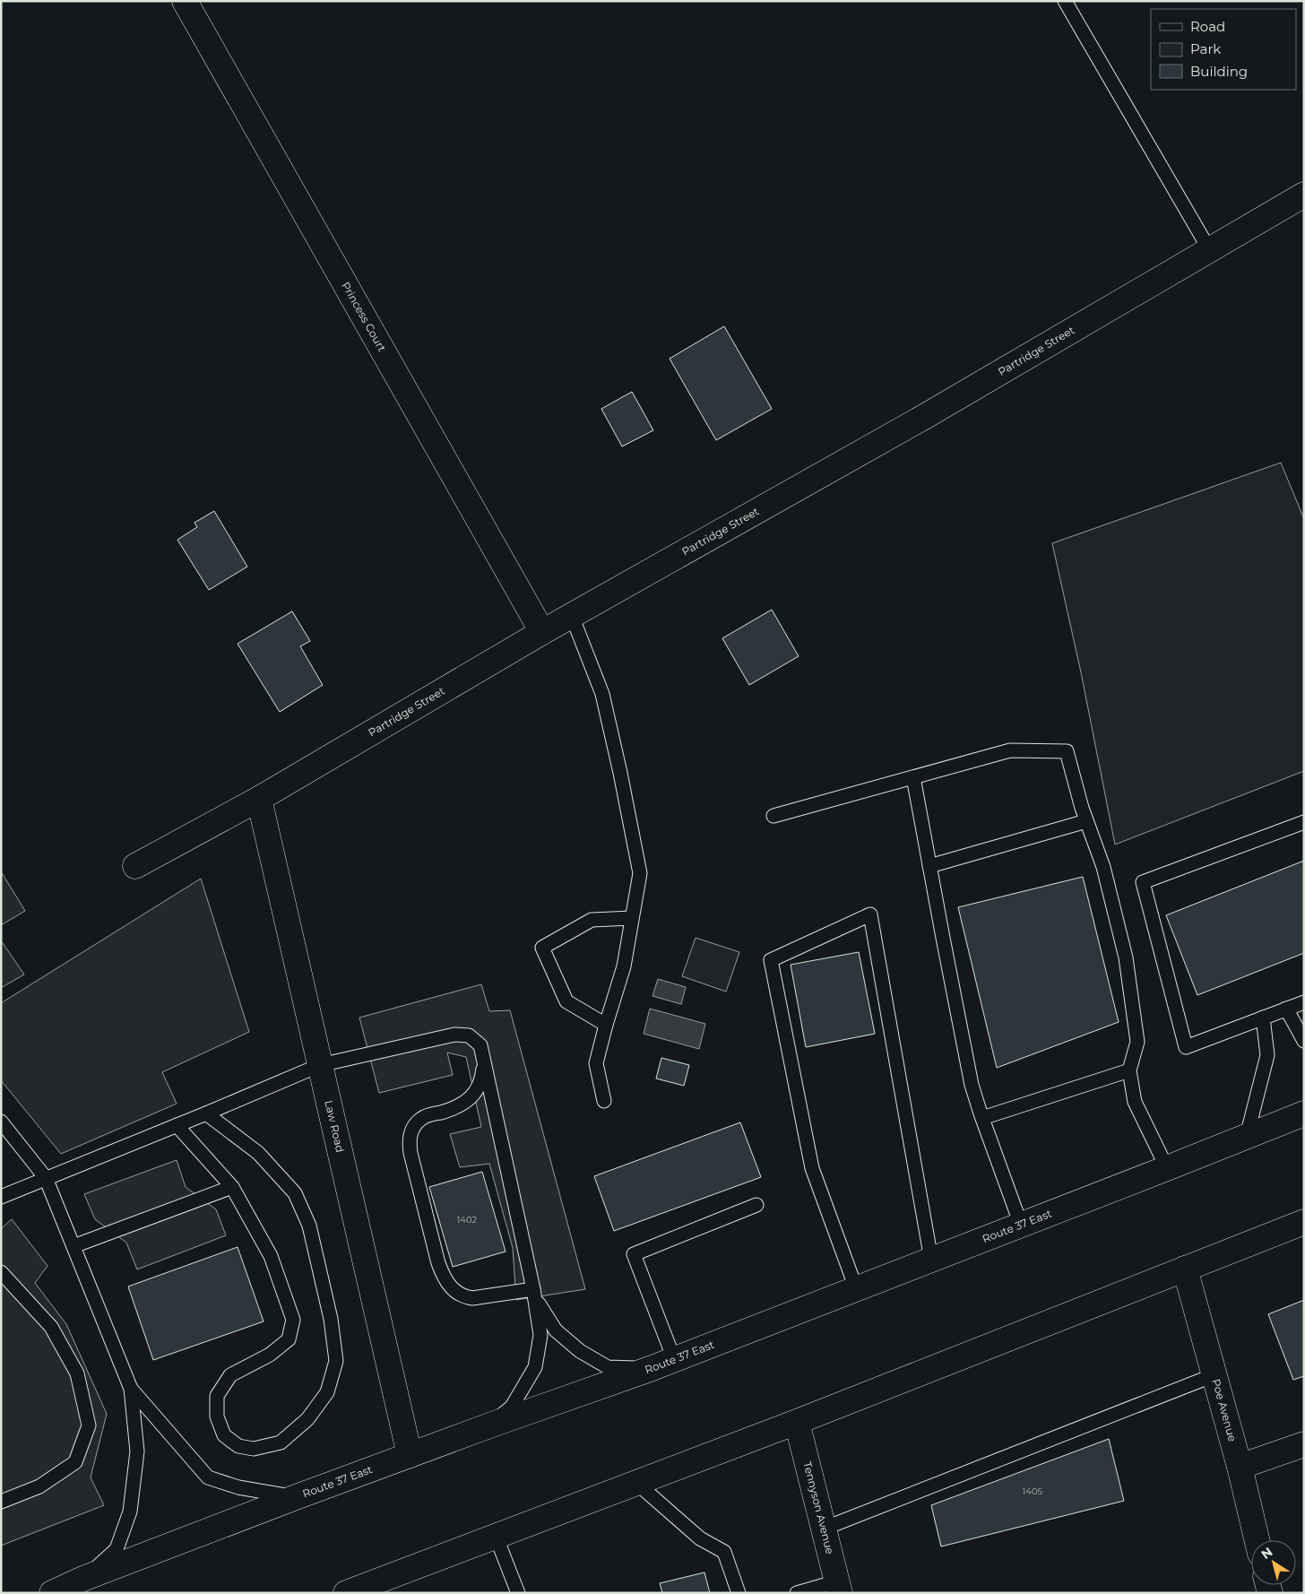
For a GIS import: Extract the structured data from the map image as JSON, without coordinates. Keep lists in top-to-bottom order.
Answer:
{
  "streets": {
    "main road": [
      "Princess Court",
      "Partridge Street",
      "Law Road",
      "Route 37 East",
      "Poe Avenue",
      "Tennyson Avenue"
    ]
  },
  "crossings": [
    ["Princess Court", "Partridge Street"],
    ["Partridge Street", "Law Road"],
    ["Law Road", "Route 37 East"]
  ],
  "house_numbers": ["1402", "1405"],
  "legend": ["Road", "Park", "Building"],
  "north": "top left"
}
